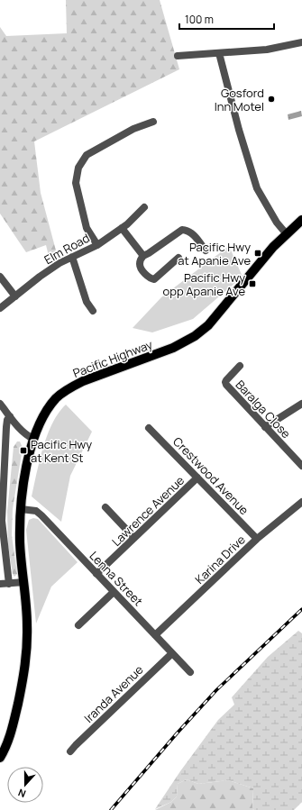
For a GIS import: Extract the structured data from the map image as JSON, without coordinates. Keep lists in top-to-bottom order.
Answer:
{
  "streets": {
    "main road": ["Pacific Highway"],
    "street": [
      "Elm Road",
      "Baralga Close",
      "Crestwood Avenue",
      "Lawrence Avenue",
      "Karina Drive",
      "Lenna Street",
      "Iranda Avenue"
    ]
  },
  "crossings": [
    ["Pacific Highway", "Lenna Street"],
    ["Crestwood Avenue", "Lawrence Avenue"],
    ["Crestwood Avenue", "Karina Drive"],
    ["Lawrence Avenue", "Lenna Street"],
    ["Karina Drive", "Lenna Street"],
    ["Lenna Street", "Iranda Avenue"]
  ],
  "places": {
    "other": ["Gosford Inn Motel"],
    "transit": ["Pacific Hwy at Apanie Ave", "Pacific Hwy opp Apanie Ave", "Pacific Hwy at Kent St"]
  },
  "scale_bar": "100 m",
  "north": "bottom"
}
